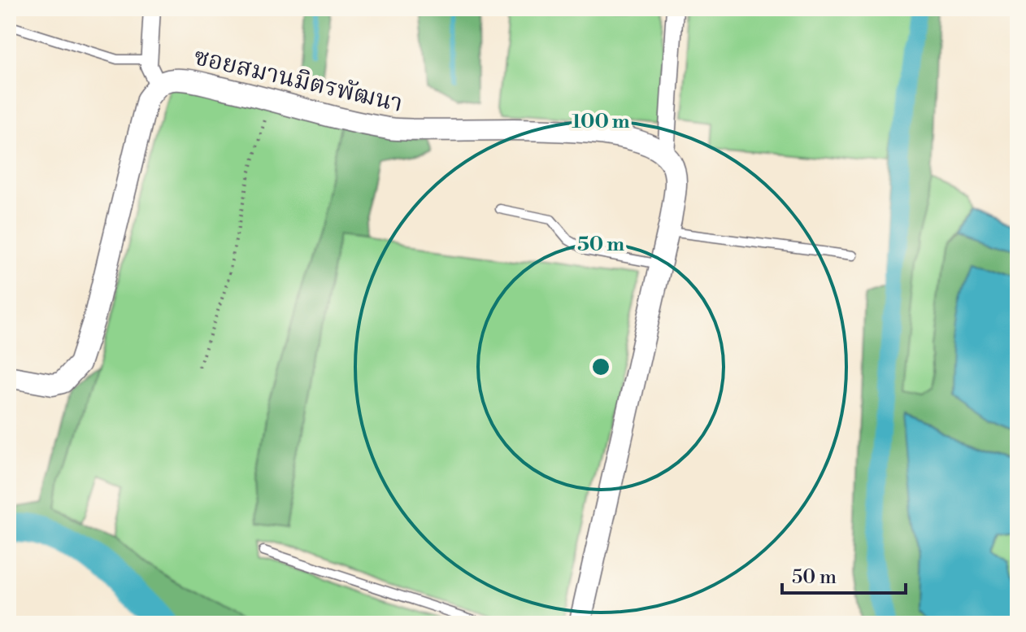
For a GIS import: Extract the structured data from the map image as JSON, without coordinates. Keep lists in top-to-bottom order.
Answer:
{
  "streets": {
    "street": ["ซอยสมานมิตรพัฒนา"]
  },
  "scale_bar": "50 m",
  "rings": ["100 m", "50 m"]
}
